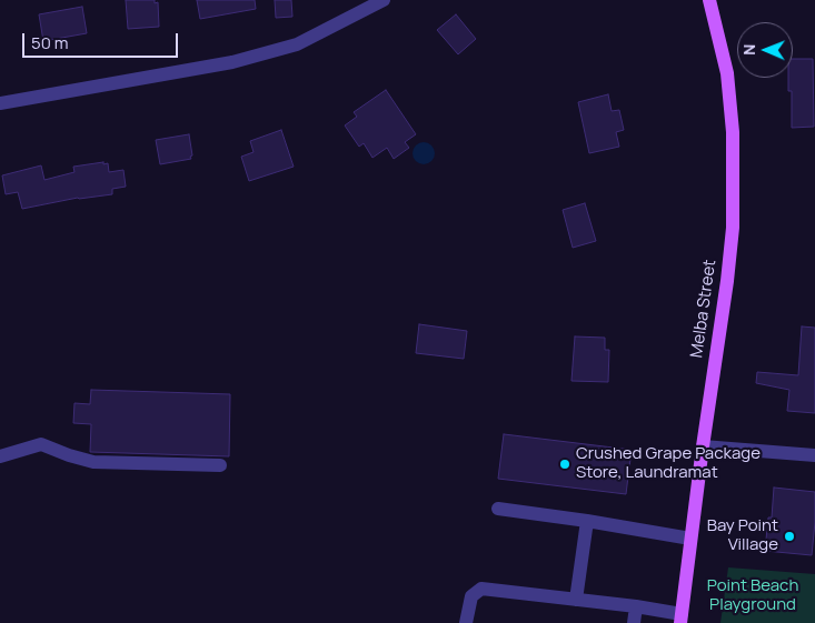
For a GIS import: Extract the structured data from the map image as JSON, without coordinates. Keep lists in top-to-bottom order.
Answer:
{
  "streets": {
    "main road": ["Melba Street"]
  },
  "parks": ["Point Beach Playground"],
  "places": ["Crushed Grape Package Store, Laundramat", "Bay Point Village"],
  "scale_bar": "50 m",
  "north": "left"
}
